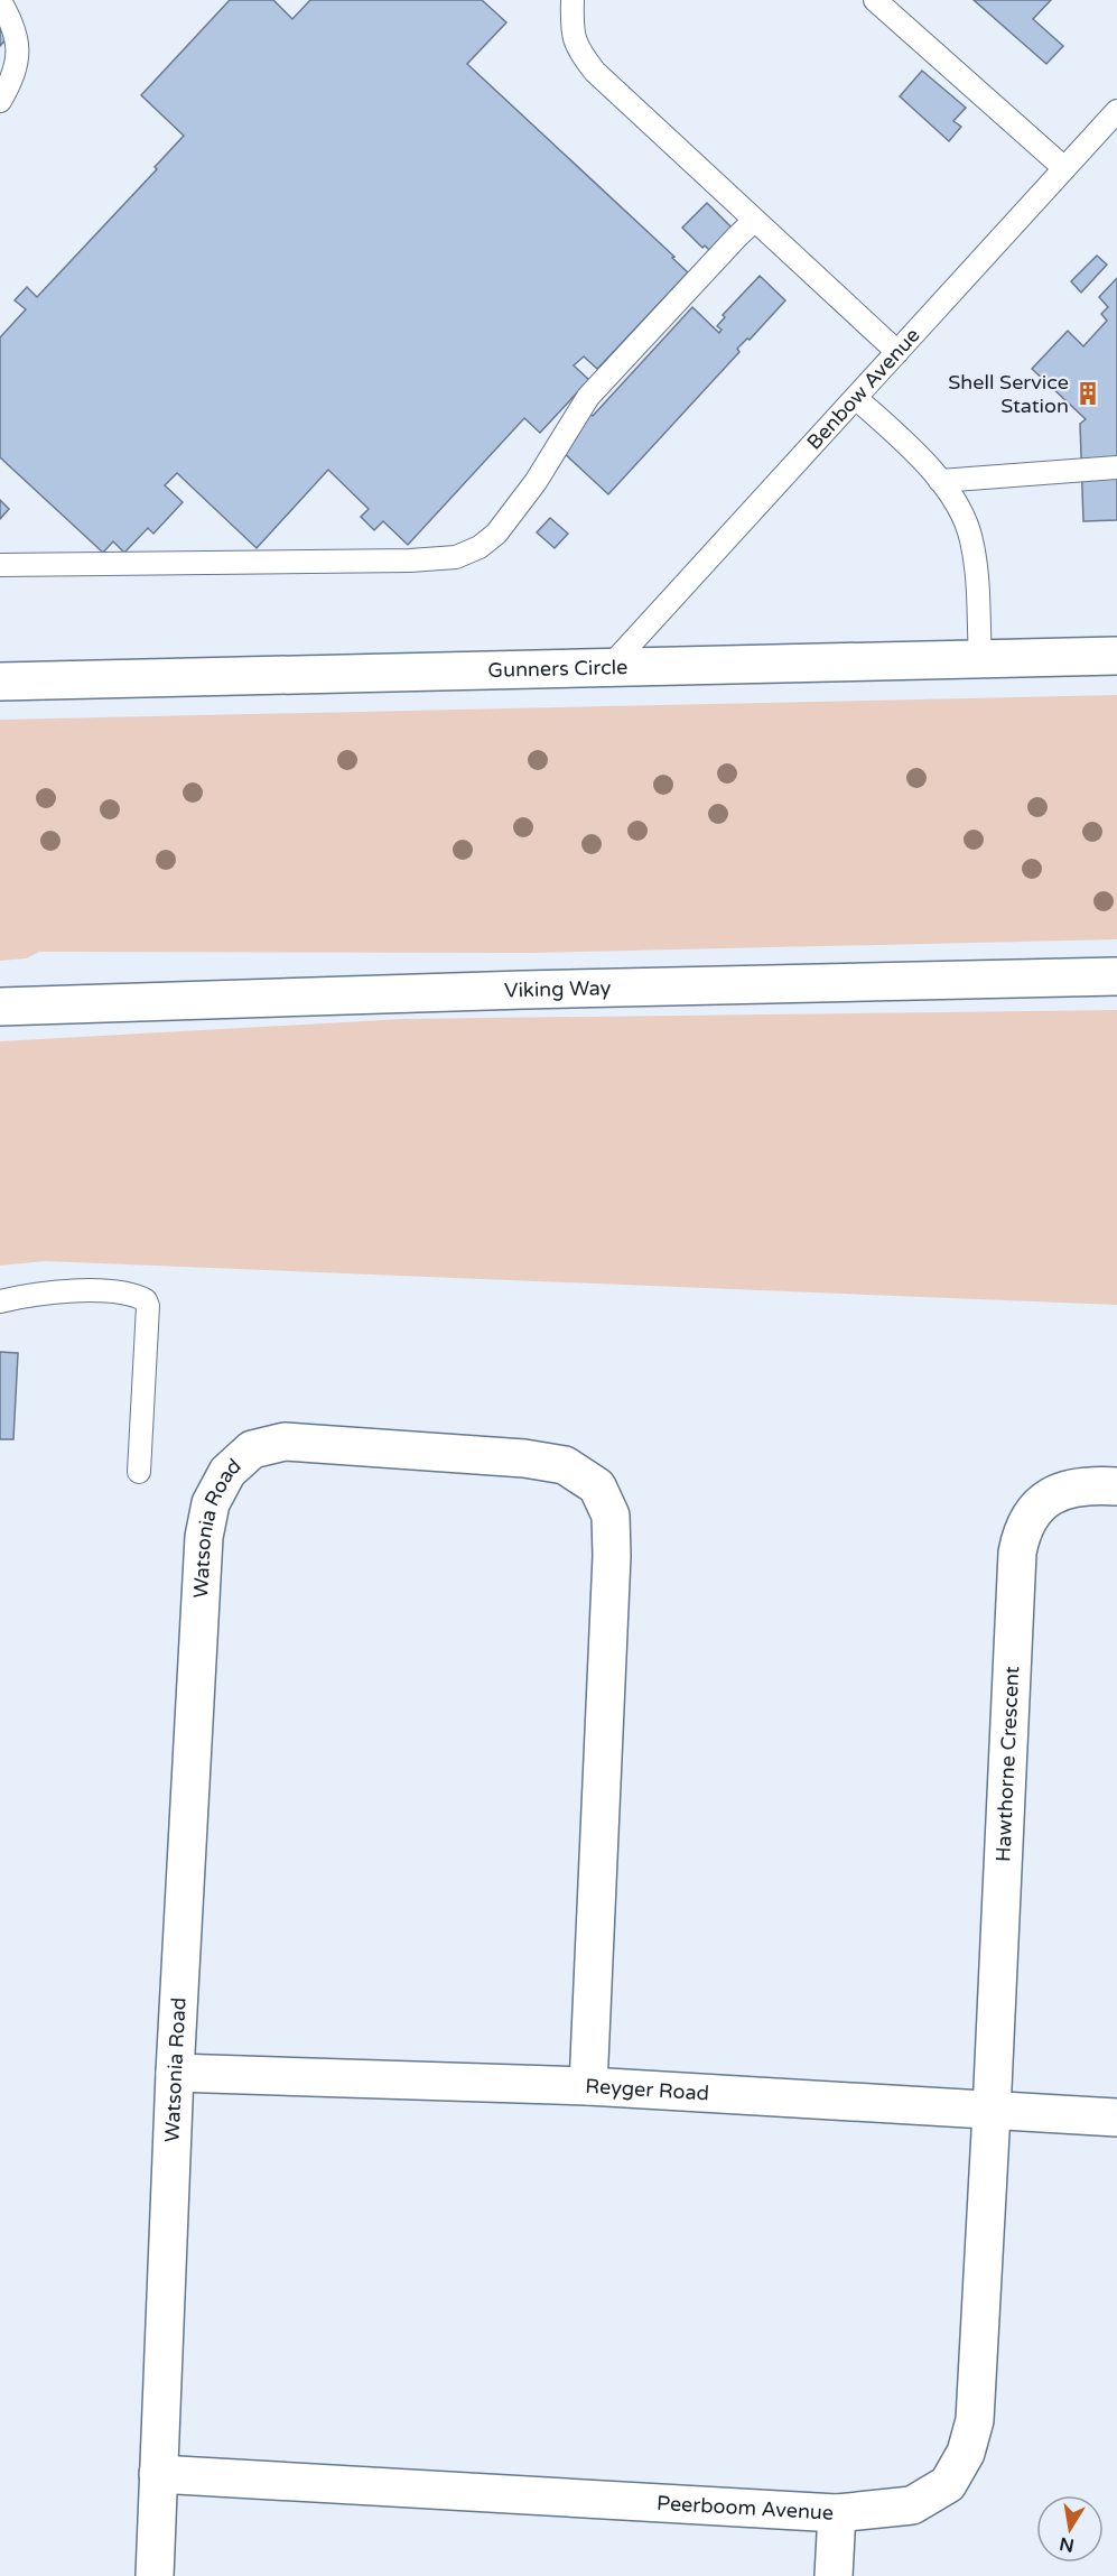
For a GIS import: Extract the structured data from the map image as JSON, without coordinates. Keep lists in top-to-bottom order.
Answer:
{
  "streets": {
    "street": [
      "Gunners Circle",
      "Viking Way",
      "Watsonia Road",
      "Hawthorne Crescent",
      "Reyger Road",
      "Peerboom Avenue"
    ],
    "lane": ["Benbow Avenue"]
  },
  "crossings": [
    ["Benbow Avenue", "Gunners Circle"],
    ["Watsonia Road", "Reyger Road"],
    ["Watsonia Road", "Peerboom Avenue"],
    ["Hawthorne Crescent", "Reyger Road"],
    ["Hawthorne Crescent", "Peerboom Avenue"],
    ["Reyger Road", "Peerboom Avenue"]
  ],
  "places": {
    "building": ["Shell Service Station"]
  },
  "north": "bottom"
}
